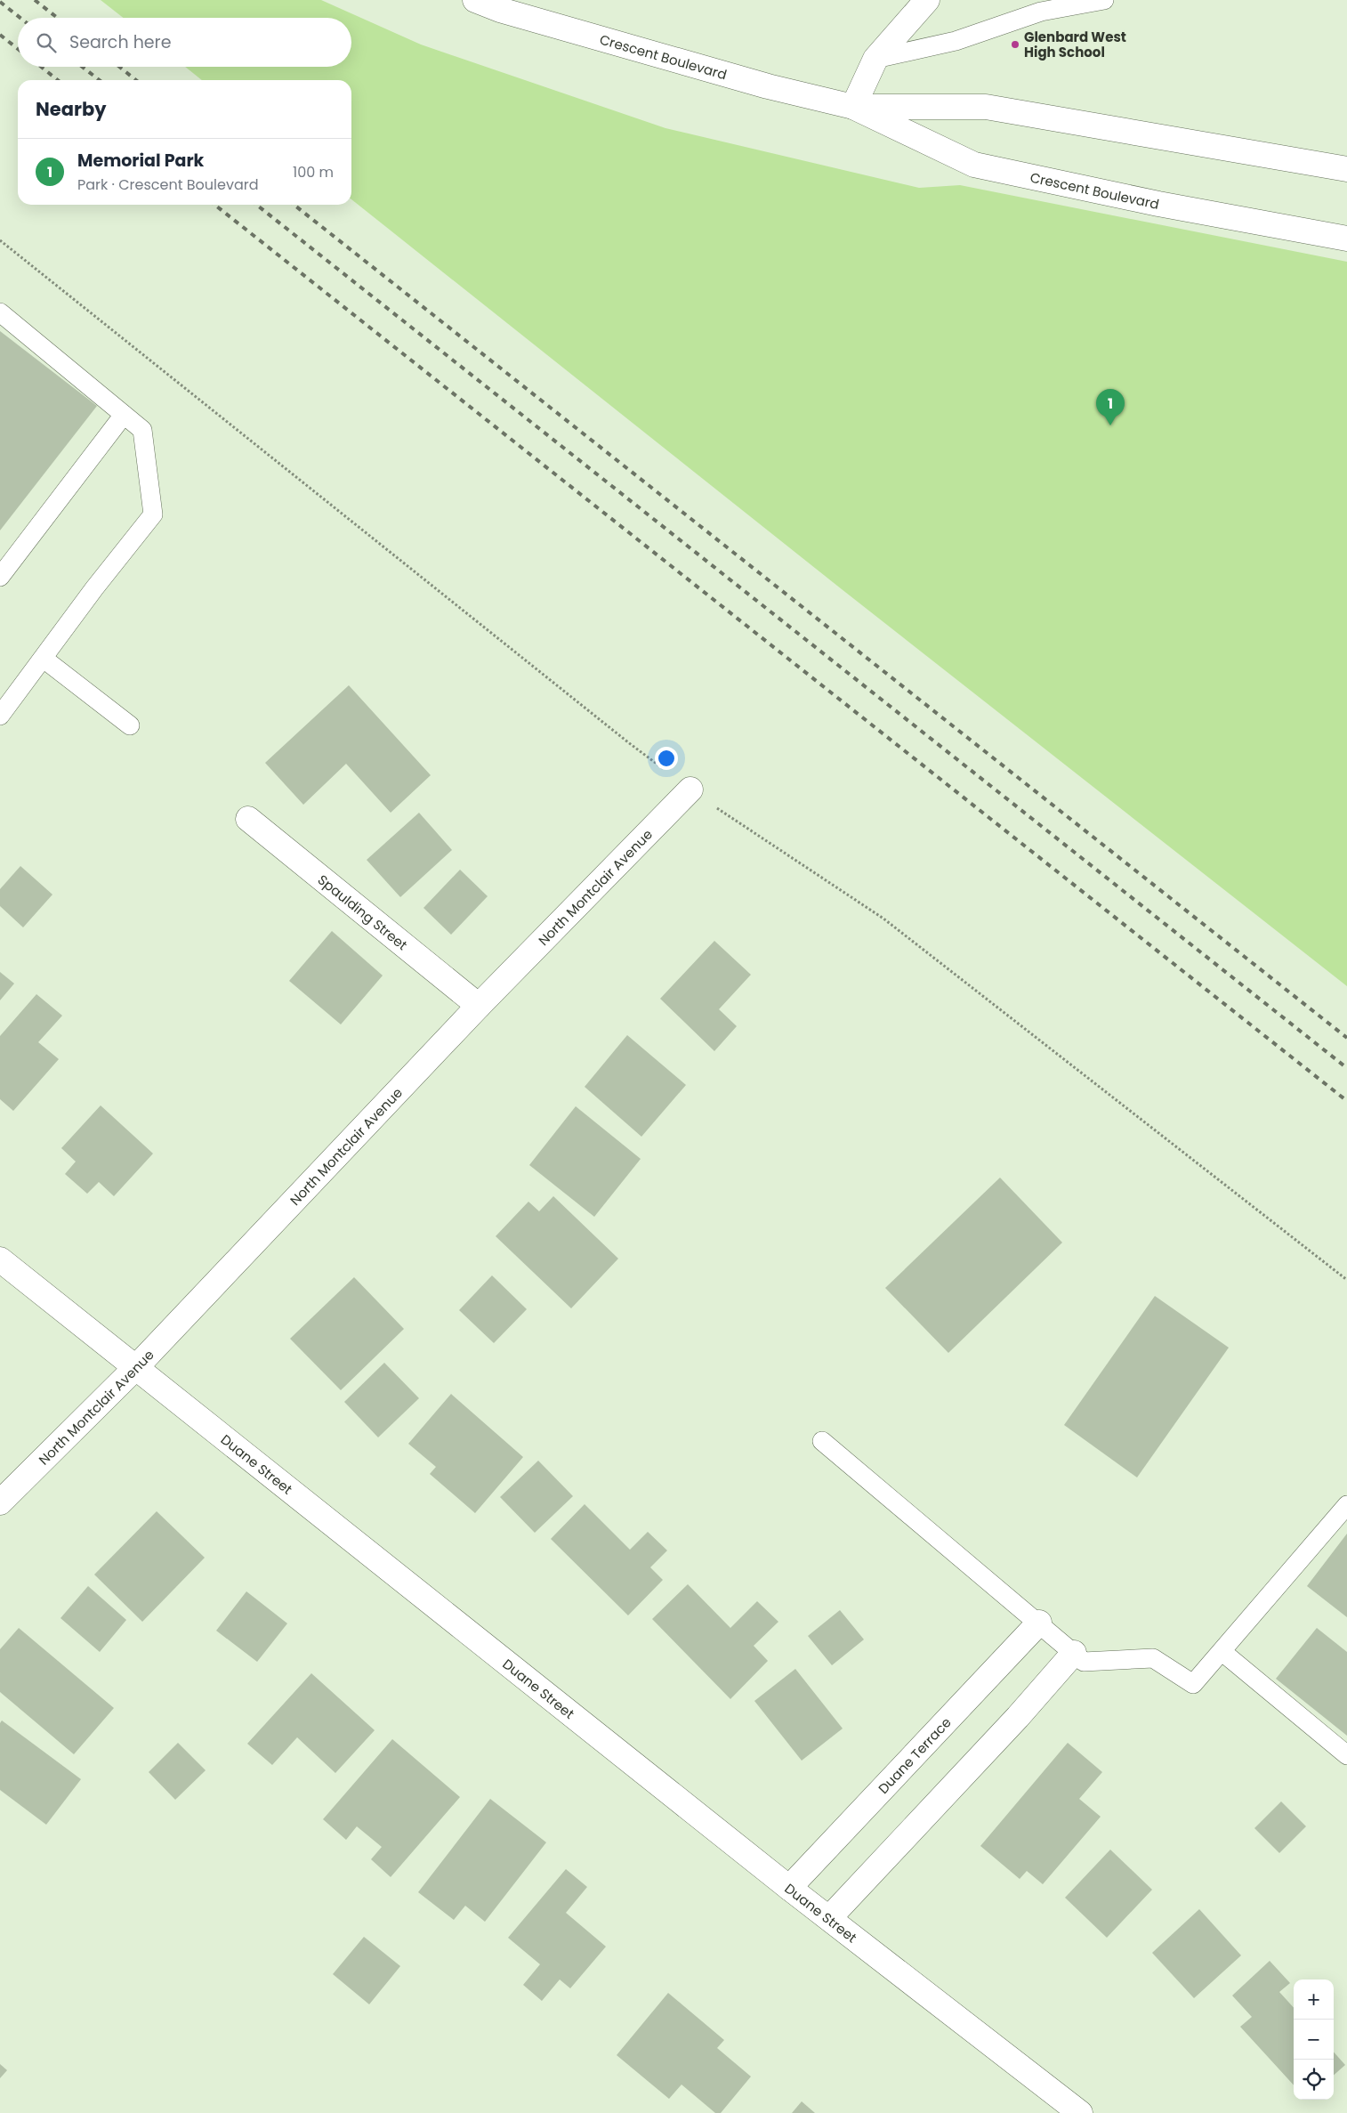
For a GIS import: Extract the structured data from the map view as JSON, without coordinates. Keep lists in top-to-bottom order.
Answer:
{
  "streets": {
    "street": [
      "Crescent Boulevard",
      "North Montclair Avenue",
      "Spaulding Street",
      "Duane Street",
      "Duane Terrace"
    ]
  },
  "crossings": [
    ["North Montclair Avenue", "Spaulding Street"],
    ["North Montclair Avenue", "Duane Street"],
    ["Duane Street", "Duane Terrace"]
  ],
  "places": ["Glenbard West High School"],
  "page": {
    "search": "Search here",
    "heading": "Nearby",
    "list": [
      {
        "mark": "1",
        "name": "Memorial Park",
        "note": "Park · Crescent Boulevard",
        "value": "100 m"
      }
    ],
    "pins": "1",
    "map_buttons": ["+", "−"]
  }
}
